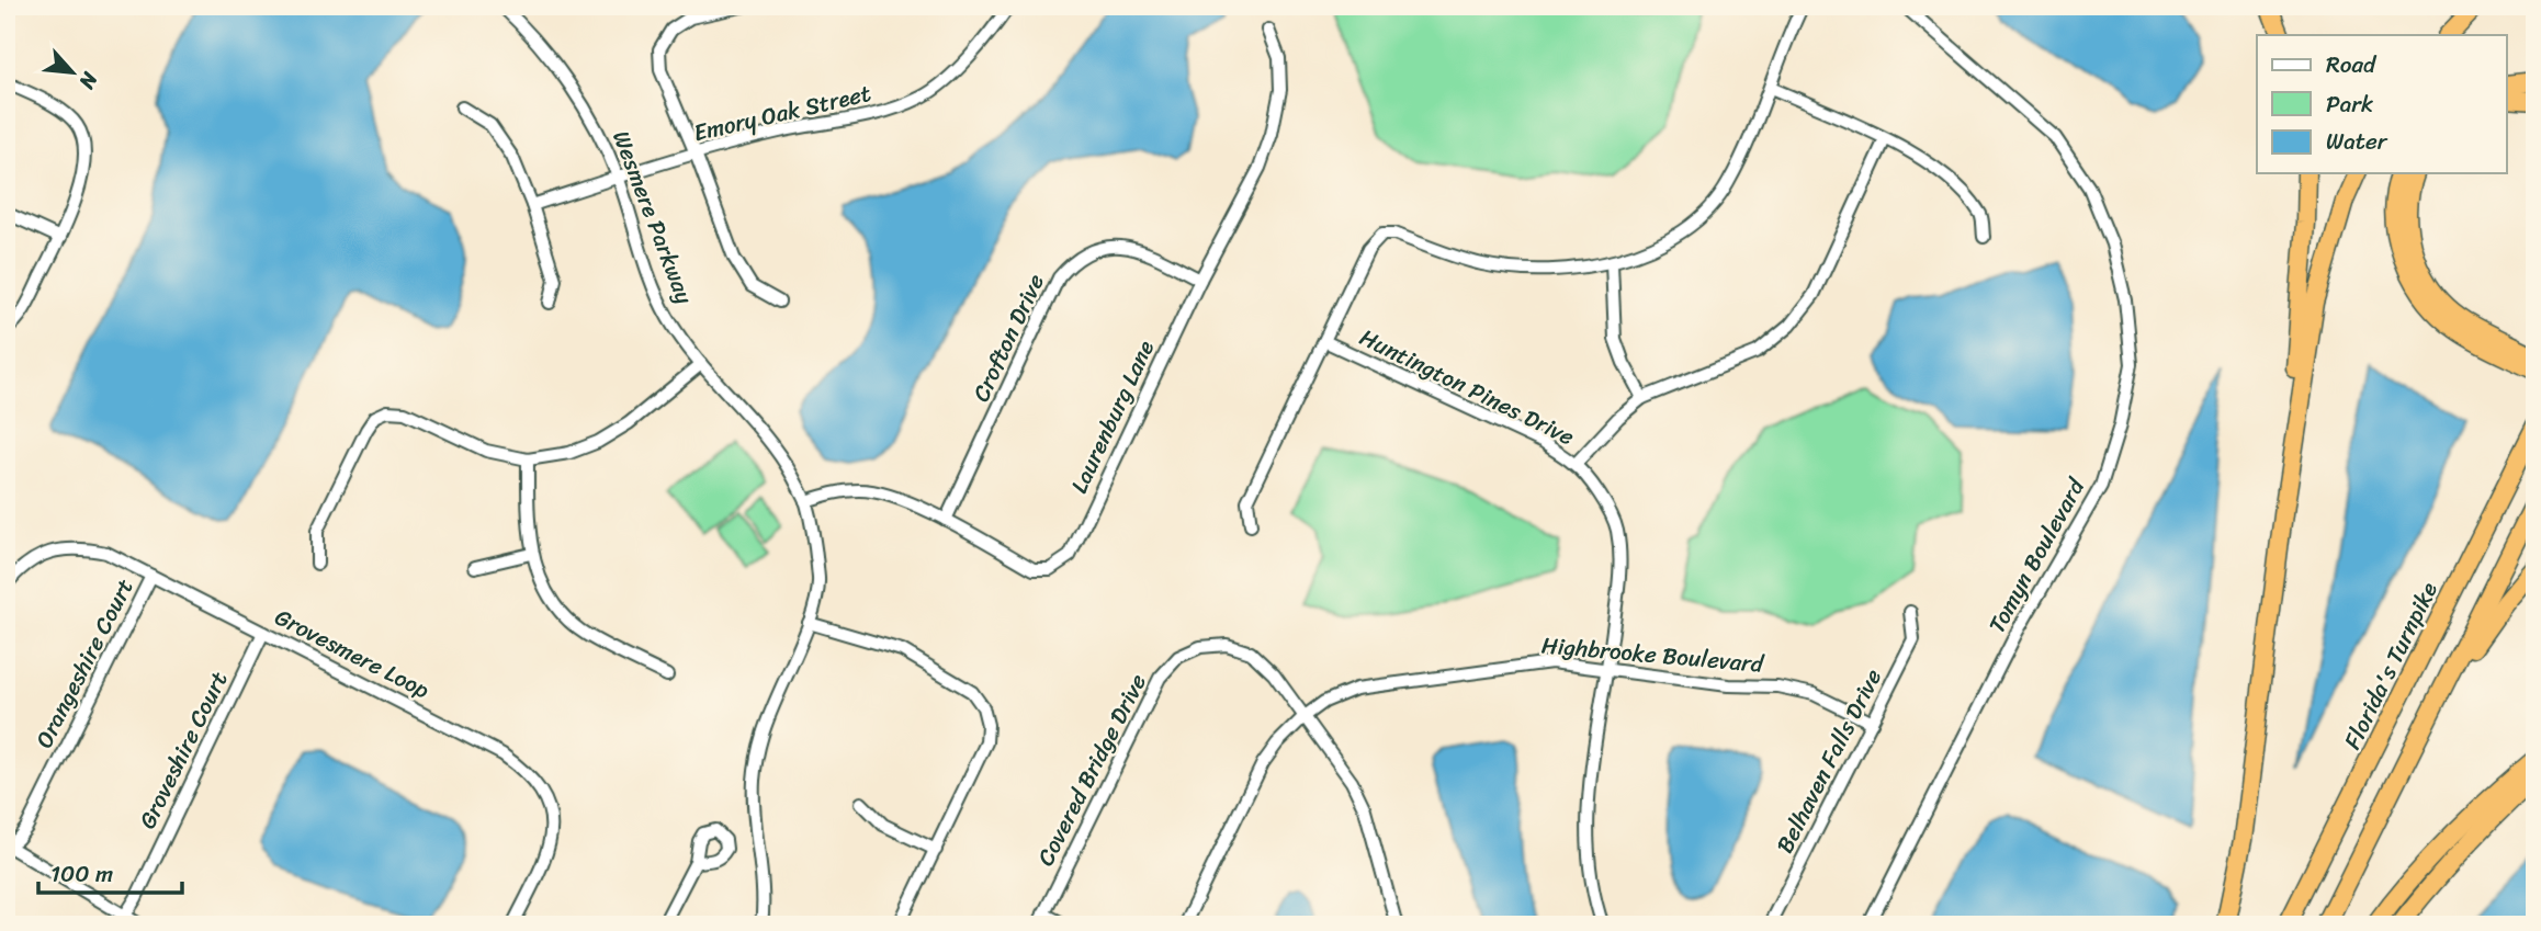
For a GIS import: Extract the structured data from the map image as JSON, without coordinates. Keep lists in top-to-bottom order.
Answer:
{
  "streets": {
    "highway": ["Florida's Turnpike"],
    "street": [
      "Emory Oak Street",
      "Wesmere Parkway",
      "Crofton Drive",
      "Huntington Pines Drive",
      "Laurenburg Lane",
      "Tomyn Boulevard",
      "Grovesmere Loop",
      "Highbrooke Boulevard",
      "Orangeshire Court",
      "Groveshire Court",
      "Belhaven Falls Drive",
      "Covered Bridge Drive"
    ]
  },
  "crossings": [
    ["Emory Oak Street", "Wesmere Parkway"],
    ["Wesmere Parkway", "Laurenburg Lane"],
    ["Crofton Drive", "Laurenburg Lane"],
    ["Huntington Pines Drive", "Highbrooke Boulevard"],
    ["Grovesmere Loop", "Orangeshire Court"],
    ["Grovesmere Loop", "Groveshire Court"],
    ["Highbrooke Boulevard", "Belhaven Falls Drive"],
    ["Highbrooke Boulevard", "Covered Bridge Drive"]
  ],
  "legend": ["Road", "Park", "Water"],
  "scale_bar": "100 m",
  "north": "bottom right"
}
